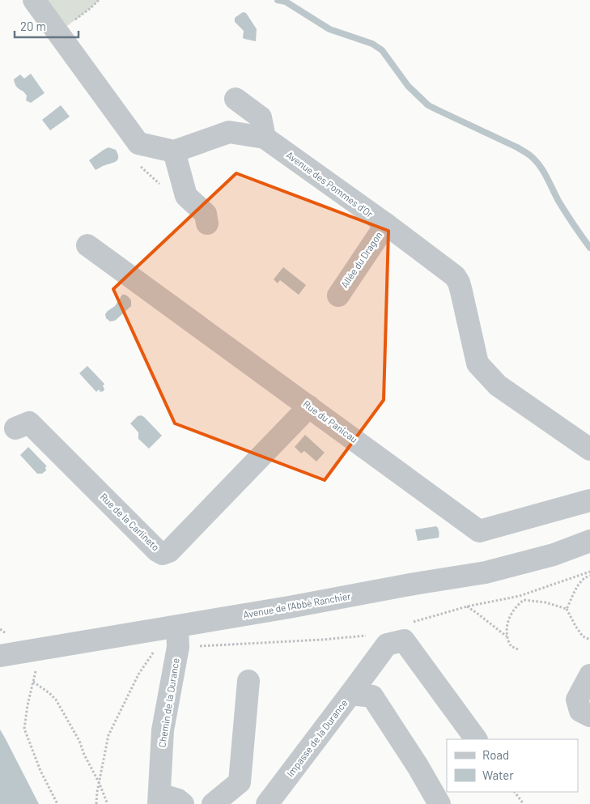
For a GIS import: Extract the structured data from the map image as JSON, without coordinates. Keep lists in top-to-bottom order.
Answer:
{
  "streets": {
    "street": [
      "Avenue des Pommes d'Or",
      "Allée du Dragon",
      "Rue du Panicau",
      "Rue de la Carlineto",
      "Avenue de l'Abbé Ranchier",
      "Chemin de la Durance",
      "Impasse de la Durance"
    ]
  },
  "crossings": [
    ["Avenue des Pommes d'Or", "Allée du Dragon"],
    ["Rue du Panicau", "Rue de la Carlineto"],
    ["Avenue de l'Abbé Ranchier", "Chemin de la Durance"]
  ],
  "legend": ["Road", "Water"],
  "scale_bar": "20 m"
}
